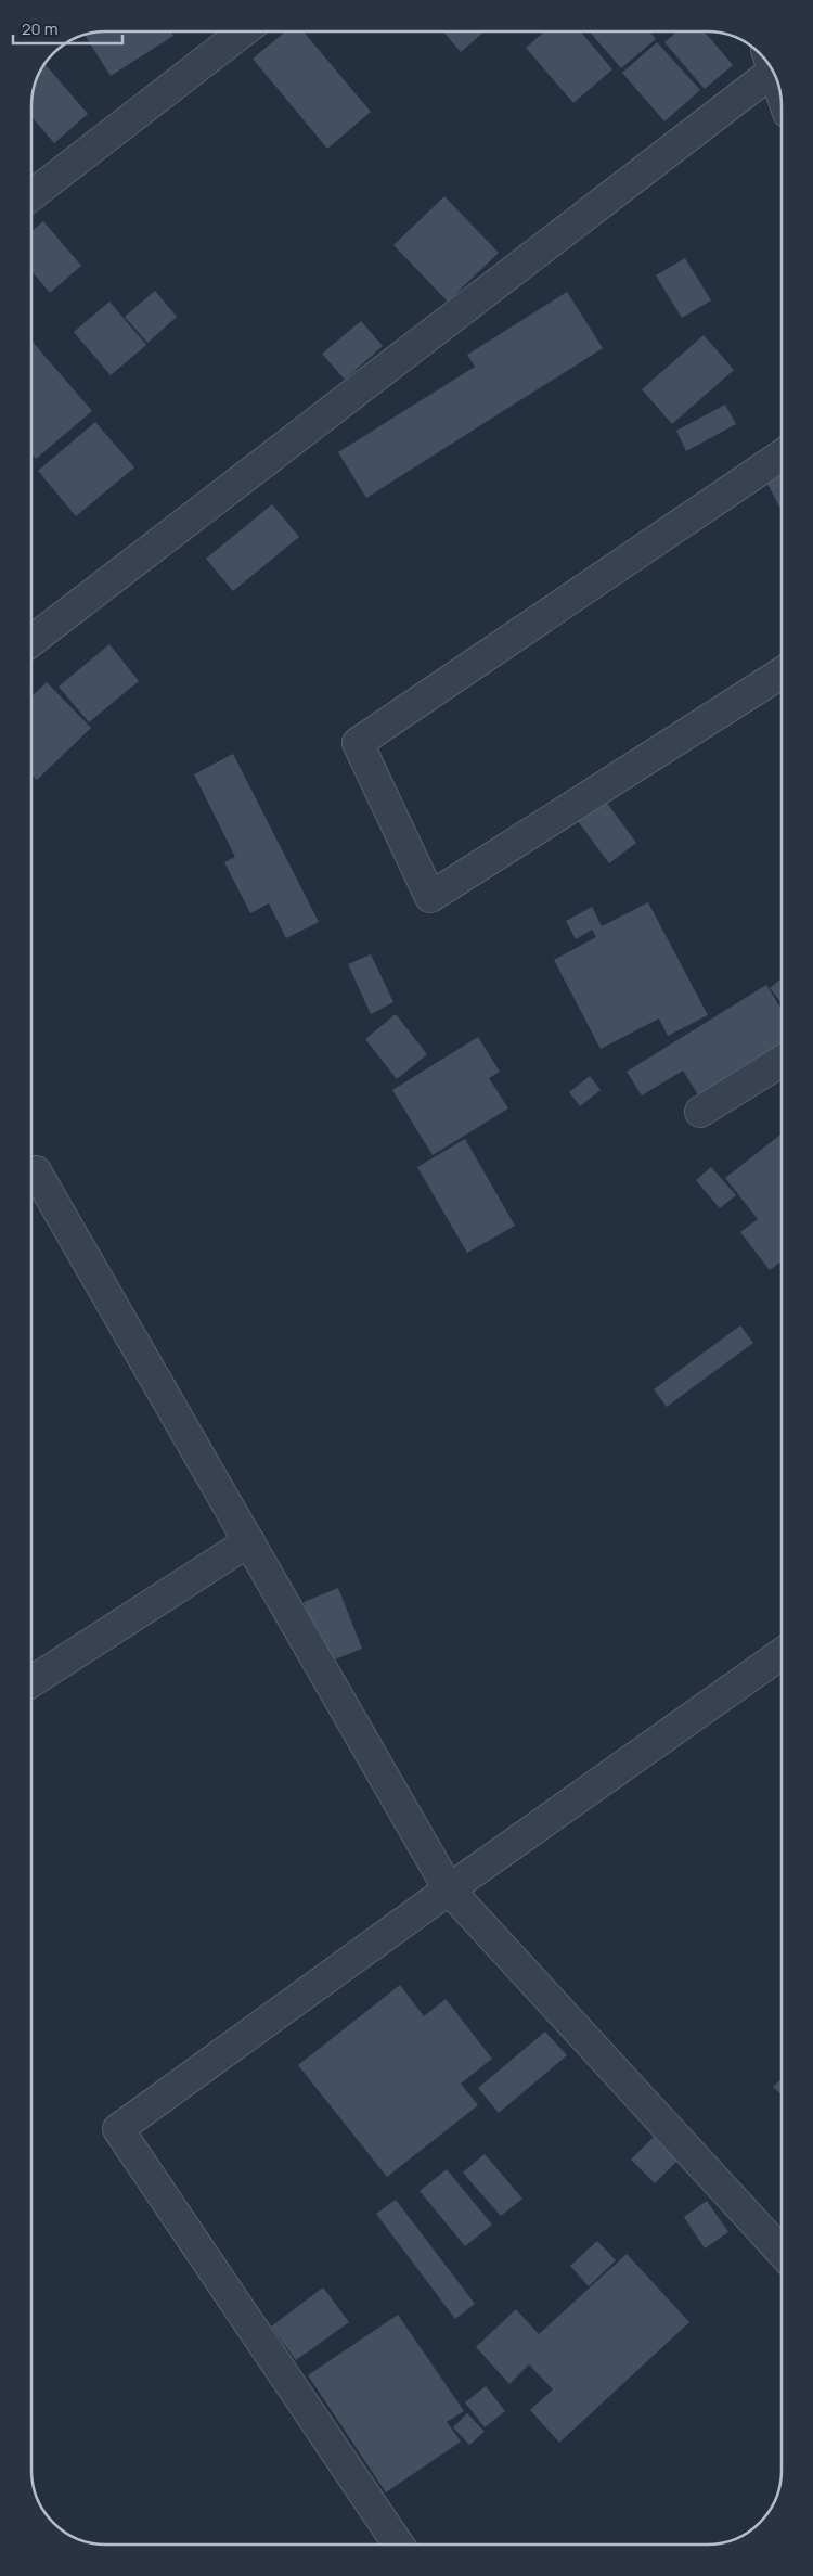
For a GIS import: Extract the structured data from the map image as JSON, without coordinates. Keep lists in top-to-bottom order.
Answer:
{
  "scale_bar": "20 m"
}
